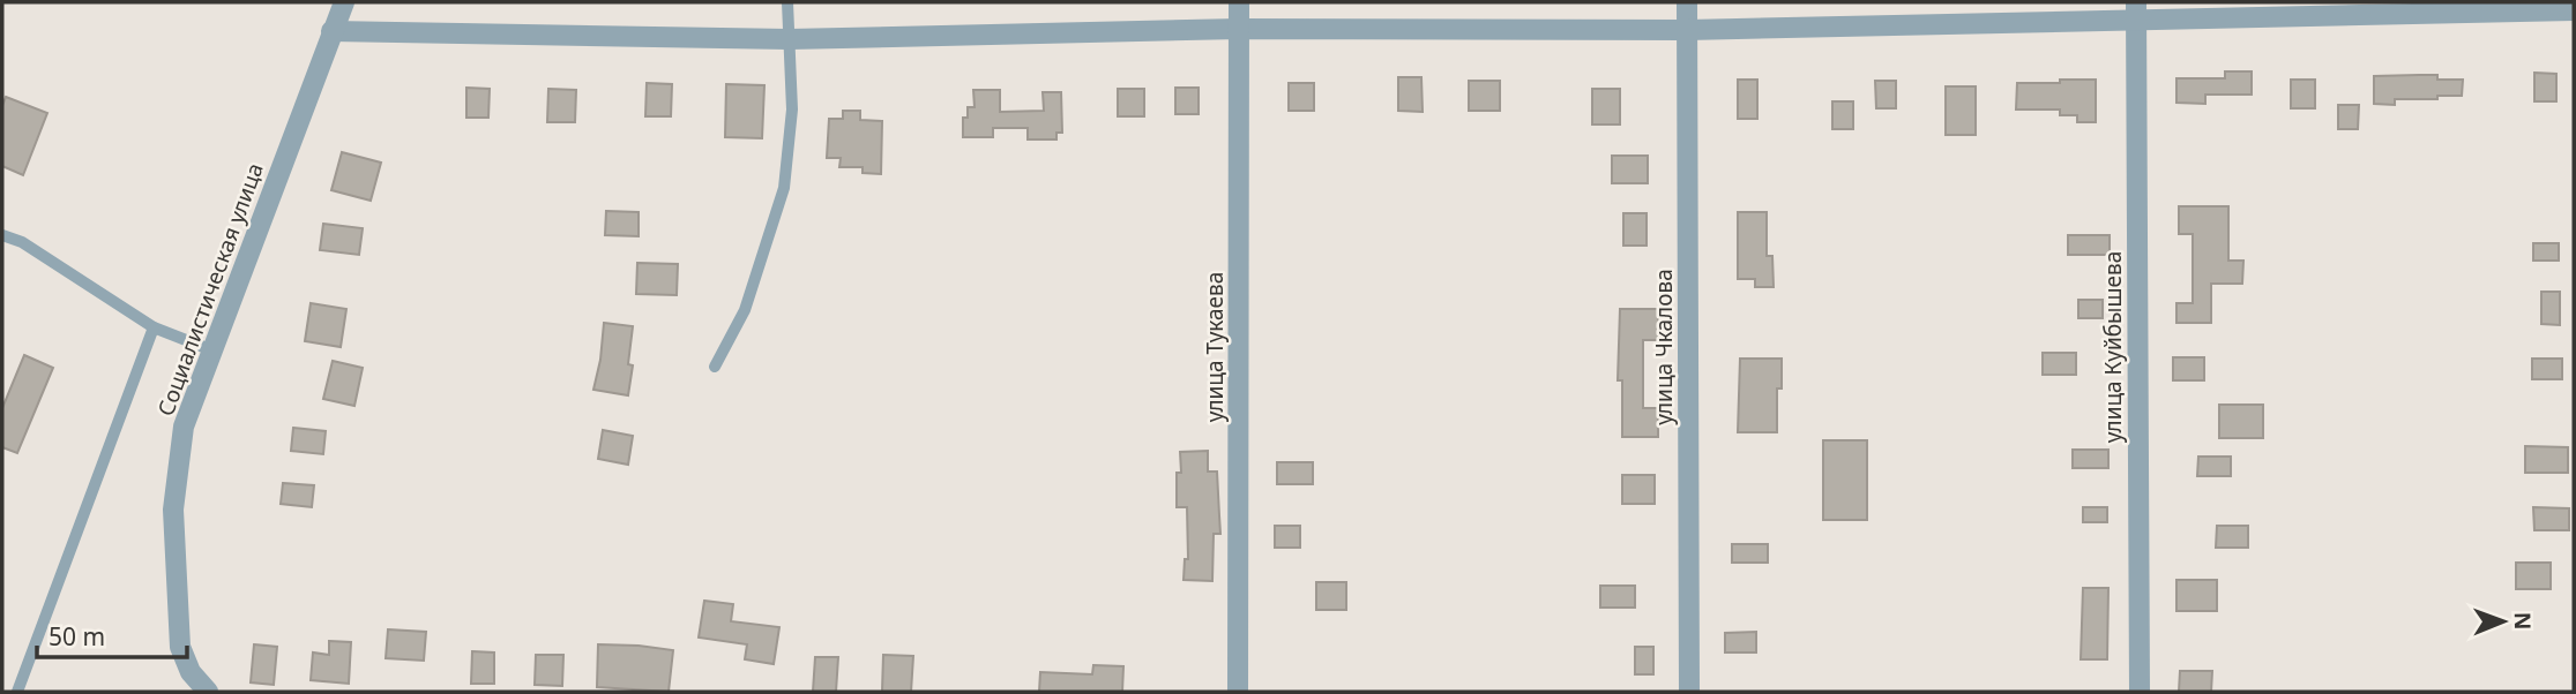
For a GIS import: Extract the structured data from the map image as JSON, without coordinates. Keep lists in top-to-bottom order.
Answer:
{
  "streets": {
    "street": [
      "Социалистическая улица",
      "улица Тукаева",
      "улица Чкалова",
      "улица Куйбышева"
    ]
  },
  "scale_bar": "50 m",
  "north": "right"
}
